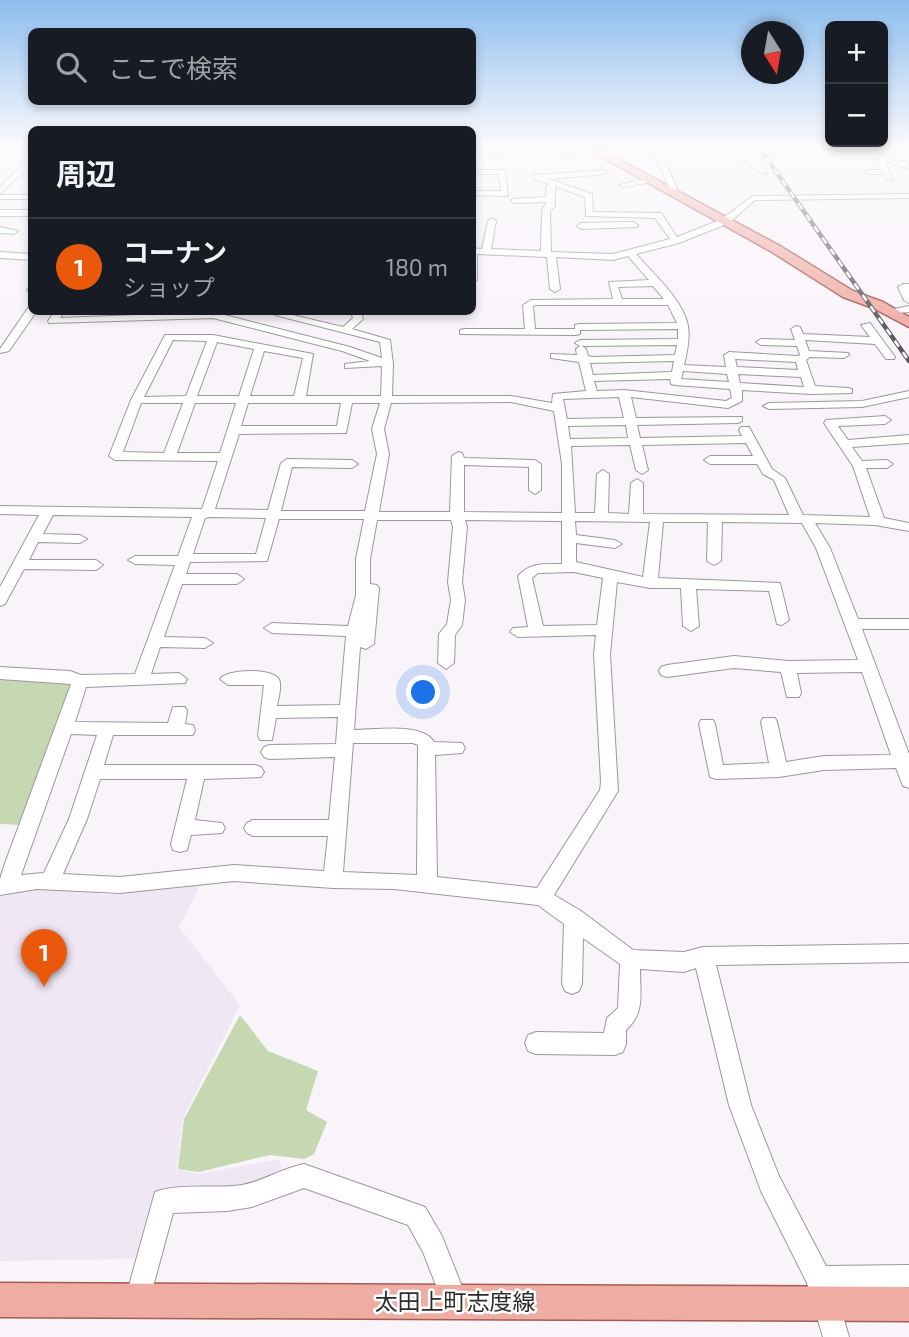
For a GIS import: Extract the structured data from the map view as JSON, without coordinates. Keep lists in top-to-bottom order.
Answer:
{
  "streets": {
    "main road": ["太田上町志度線"]
  },
  "north": "bottom",
  "page": {
    "map_buttons": ["+", "−"],
    "search": "ここで検索",
    "heading": "周辺",
    "list": [
      {
        "mark": "1",
        "name": "コーナン",
        "note": "ショップ",
        "value": "180 m"
      }
    ],
    "pins": "1"
  }
}
